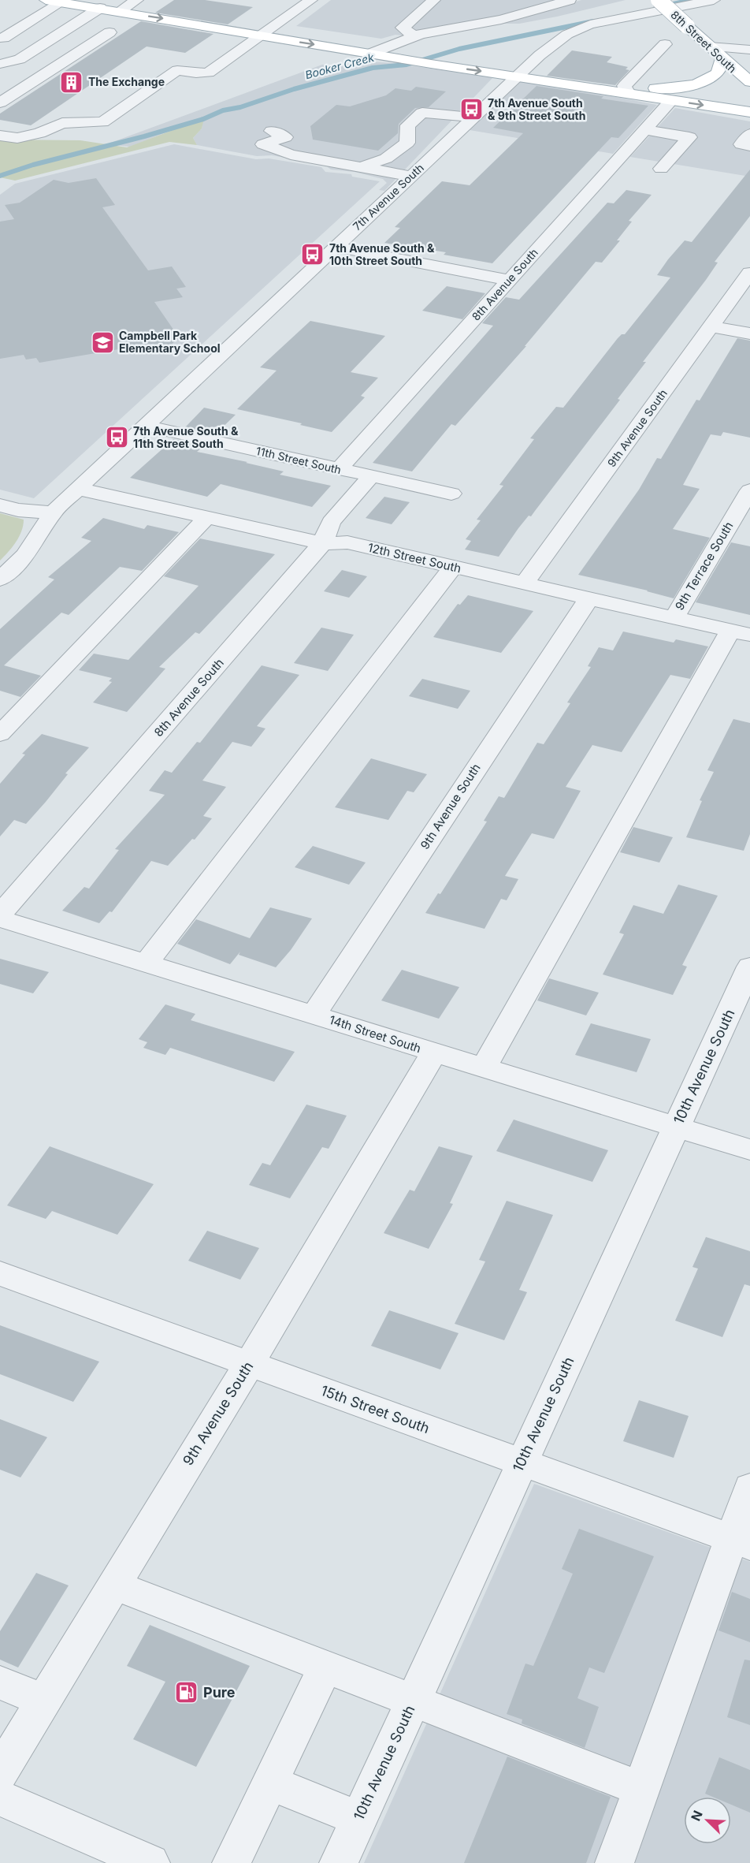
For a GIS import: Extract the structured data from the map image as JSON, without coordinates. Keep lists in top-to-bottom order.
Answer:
{
  "streets": {
    "main road": ["8th Street South"],
    "street": [
      "7th Avenue South",
      "8th Avenue South",
      "9th Avenue South",
      "11th Street South",
      "12th Street South",
      "9th Terrace South",
      "14th Street South",
      "10th Avenue South",
      "15th Street South"
    ]
  },
  "crossings": [
    ["7th Avenue South", "11th Street South"],
    ["7th Avenue South", "12th Street South"],
    ["8th Avenue South", "11th Street South"],
    ["8th Avenue South", "12th Street South"],
    ["9th Avenue South", "12th Street South"],
    ["9th Avenue South", "14th Street South"],
    ["9th Avenue South", "15th Street South"],
    ["12th Street South", "9th Terrace South"],
    ["14th Street South", "10th Avenue South"],
    ["10th Avenue South", "15th Street South"]
  ],
  "water": ["Booker Creek"],
  "places": {
    "building": ["The Exchange"],
    "bus stop": ["7th Avenue South & 9th Street South", "7th Avenue South & 10th Street South", "7th Avenue South & 11th Street South"],
    "school or university": ["Campbell Park Elementary School"],
    "fuel station": ["Pure"]
  },
  "north": "top left"
}
